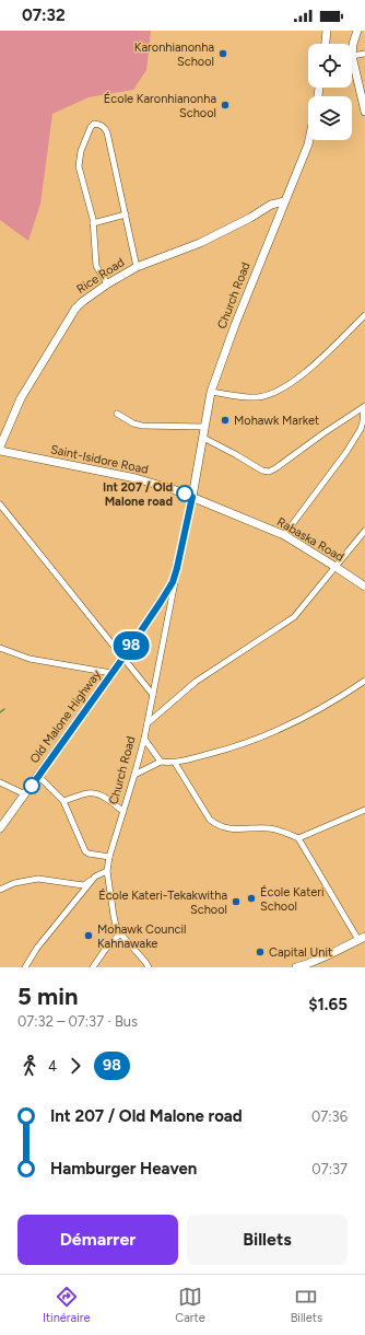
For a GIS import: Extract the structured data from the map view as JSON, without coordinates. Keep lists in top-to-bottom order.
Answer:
{
  "streets": {
    "street": [
      "Rice Road",
      "Church Road",
      "Saint-Isidore Road",
      "Rabaska Road",
      "Old Malone Highway"
    ]
  },
  "crossings": [
    ["Rice Road", "Church Road"],
    ["Church Road", "Saint-Isidore Road"],
    ["Church Road", "Rabaska Road"],
    ["Church Road", "Old Malone Highway"],
    ["Saint-Isidore Road", "Rabaska Road"],
    ["Saint-Isidore Road", "Old Malone Highway"],
    ["Rabaska Road", "Old Malone Highway"]
  ],
  "places": [
    "Karonhianonha School",
    "École Karonhianonha School",
    "Mohawk Market",
    "Int 207 / Old Malone road",
    "École Kateri School",
    "École Kateri-Tekakwitha School",
    "Mohawk Council Kahnawake",
    "Capital Unit"
  ],
  "lines": ["bus line 98"],
  "page": {
    "status": "07:32",
    "on_map": "98",
    "heading": ["5 min", "07:32 – 07:37 · Bus", "$1.65"],
    "legs": ["4", "98"],
    "list": [
      {
        "name": "Int 207 / Old Malone road",
        "value": "07:36"
      },
      {
        "name": "Hamburger Heaven",
        "value": "07:37"
      }
    ],
    "buttons": ["Démarrer", "Billets"],
    "tabs": ["Itinéraire", "Carte", "Billets"]
  }
}
